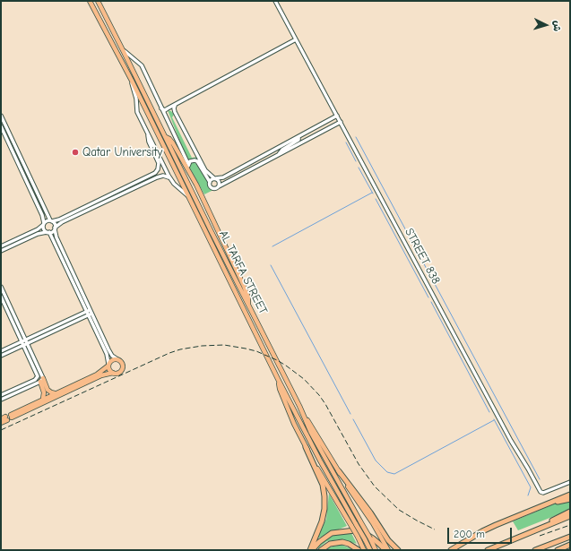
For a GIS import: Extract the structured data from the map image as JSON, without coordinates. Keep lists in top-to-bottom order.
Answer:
{
  "streets": {
    "main road": ["AL TARFA STREET"],
    "street": ["STREET 838"]
  },
  "places": ["Qatar University"],
  "scale_bar": "200 m",
  "north": "right"
}
